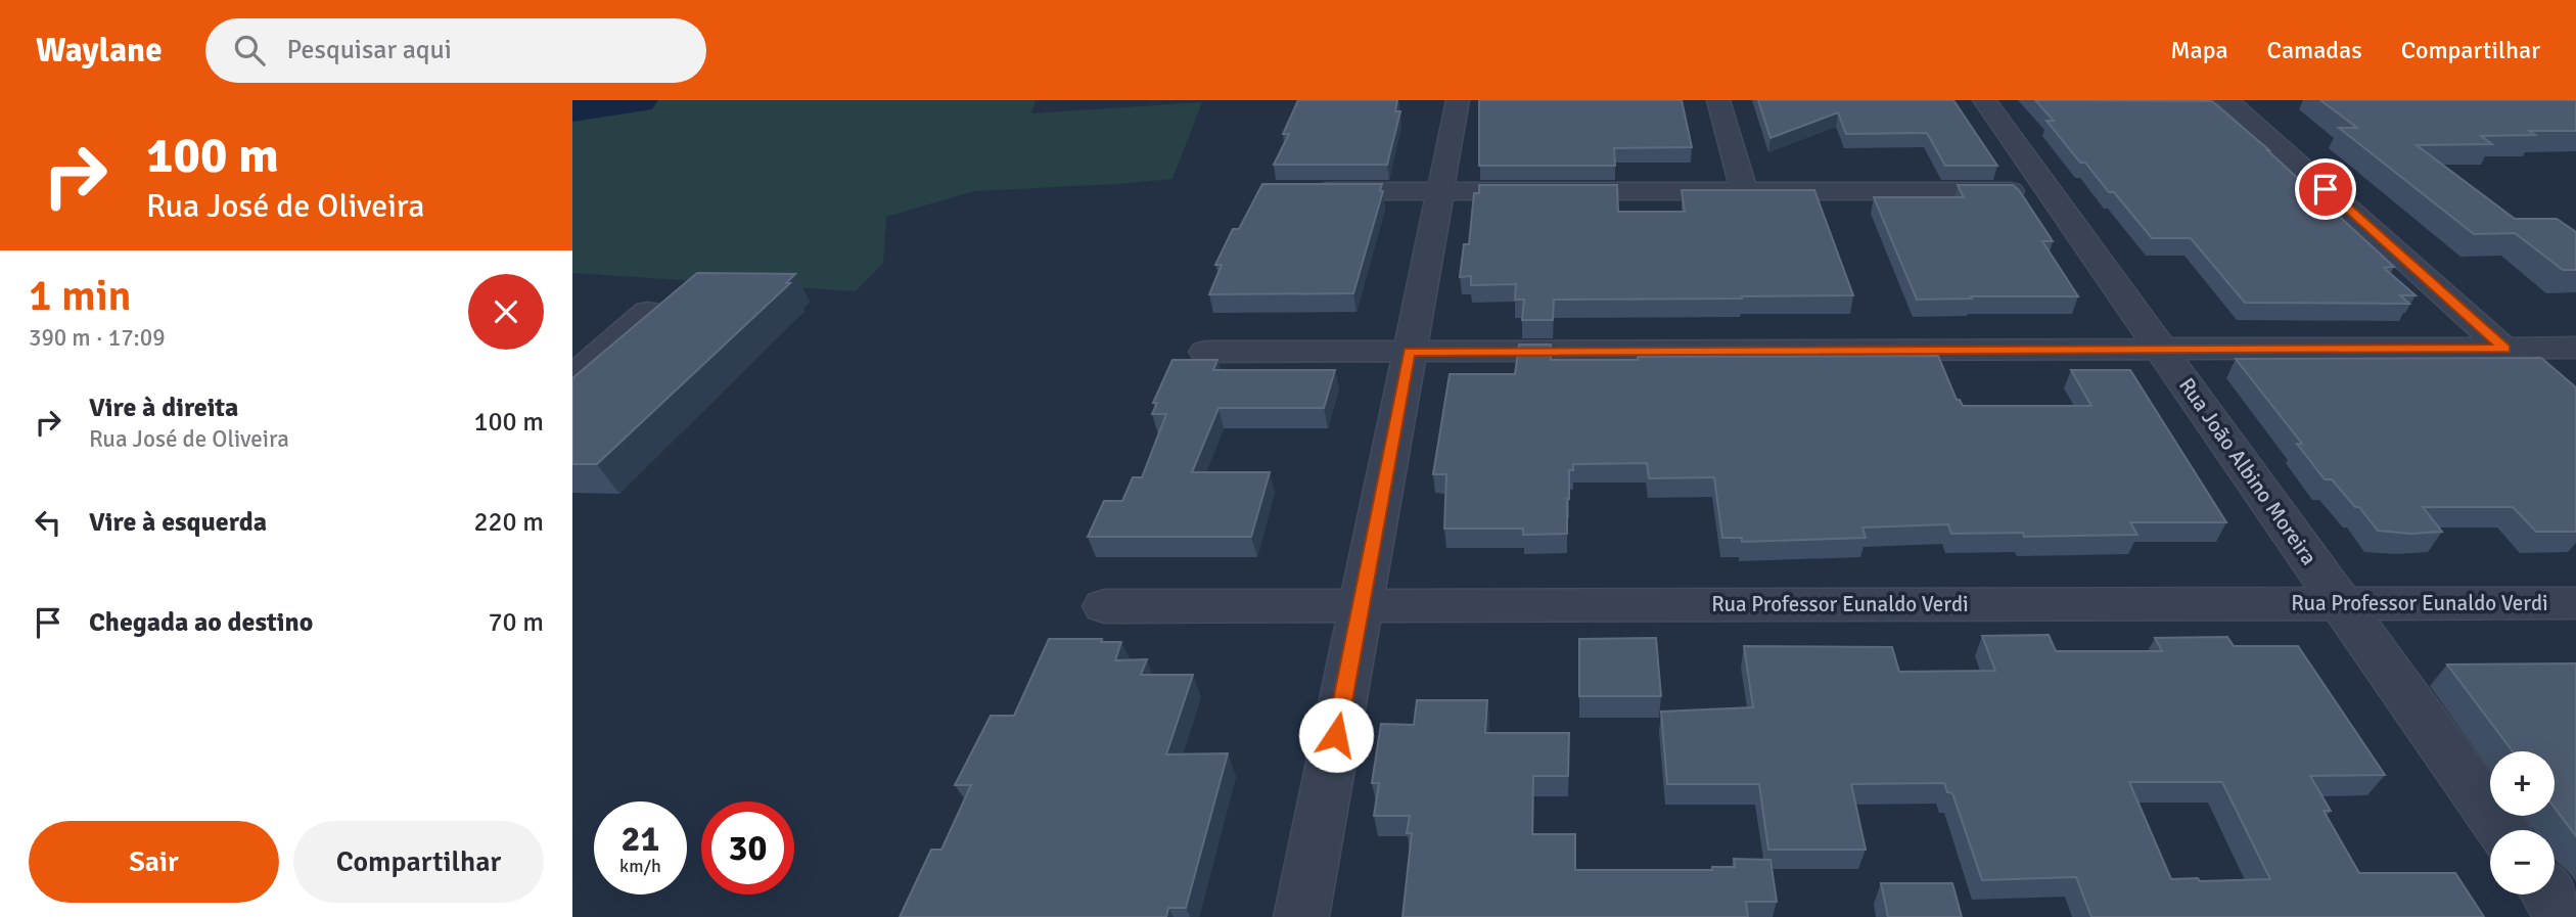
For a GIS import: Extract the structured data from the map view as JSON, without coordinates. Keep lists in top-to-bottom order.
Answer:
{
  "streets": {
    "street": ["Rua João Albino Moreira", "Rua Professor Eunaldo Verdi"]
  },
  "crossings": [
    ["Rua João Albino Moreira", "Rua Professor Eunaldo Verdi"]
  ],
  "page": {
    "header": "Waylane",
    "search": "Pesquisar aqui",
    "nav": ["Mapa", "Camadas", "Compartilhar"],
    "turn": ["100 m", "Rua José de Oliveira"],
    "heading": ["1 min", "390 m · 17:09"],
    "list": [
      {
        "name": "Vire à direita",
        "note": "Rua José de Oliveira",
        "value": "100 m"
      },
      {
        "name": "Vire à esquerda",
        "value": "220 m"
      },
      {
        "name": "Chegada ao destino",
        "value": "70 m"
      }
    ],
    "map_buttons": ["+", "−"],
    "speed": "21 km/h",
    "limit": "30",
    "buttons": ["Sair", "Compartilhar"]
  }
}
